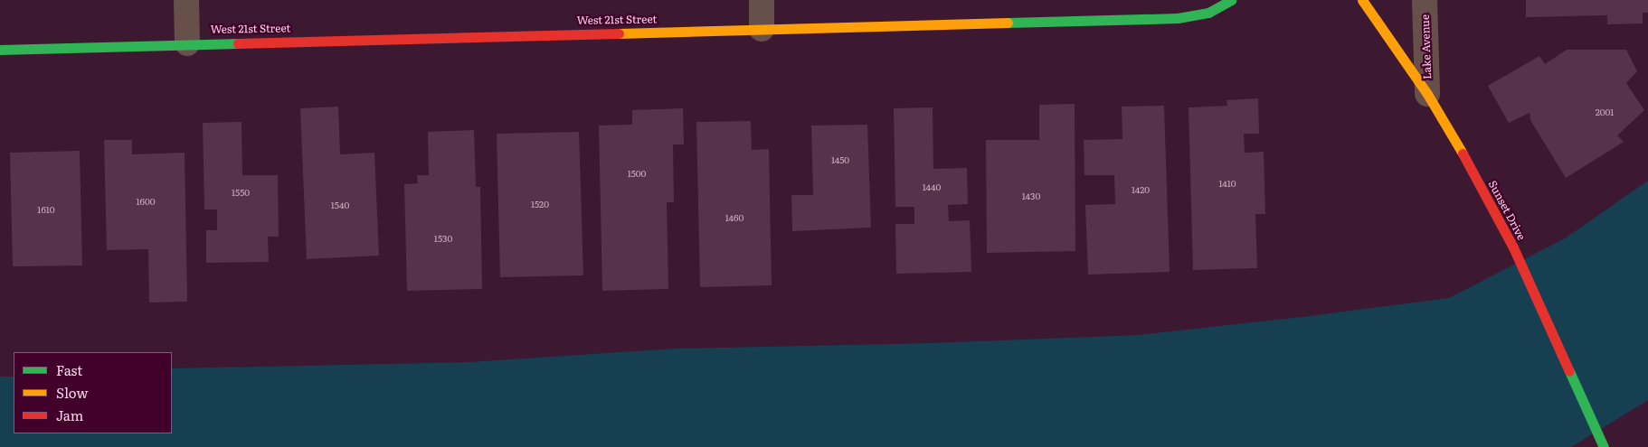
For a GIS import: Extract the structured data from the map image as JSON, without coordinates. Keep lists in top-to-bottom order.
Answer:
{
  "streets": {
    "street": ["West 21st Street", "Lake Avenue", "Sunset Drive"]
  },
  "crossings": [
    ["Lake Avenue", "Sunset Drive"]
  ],
  "house_numbers": [
    "2001",
    "1450",
    "1500",
    "1410",
    "1440",
    "1420",
    "1550",
    "1430",
    "1600",
    "1520",
    "1540",
    "1610",
    "1460",
    "1530"
  ],
  "legend": ["Fast", "Slow", "Jam"]
}
